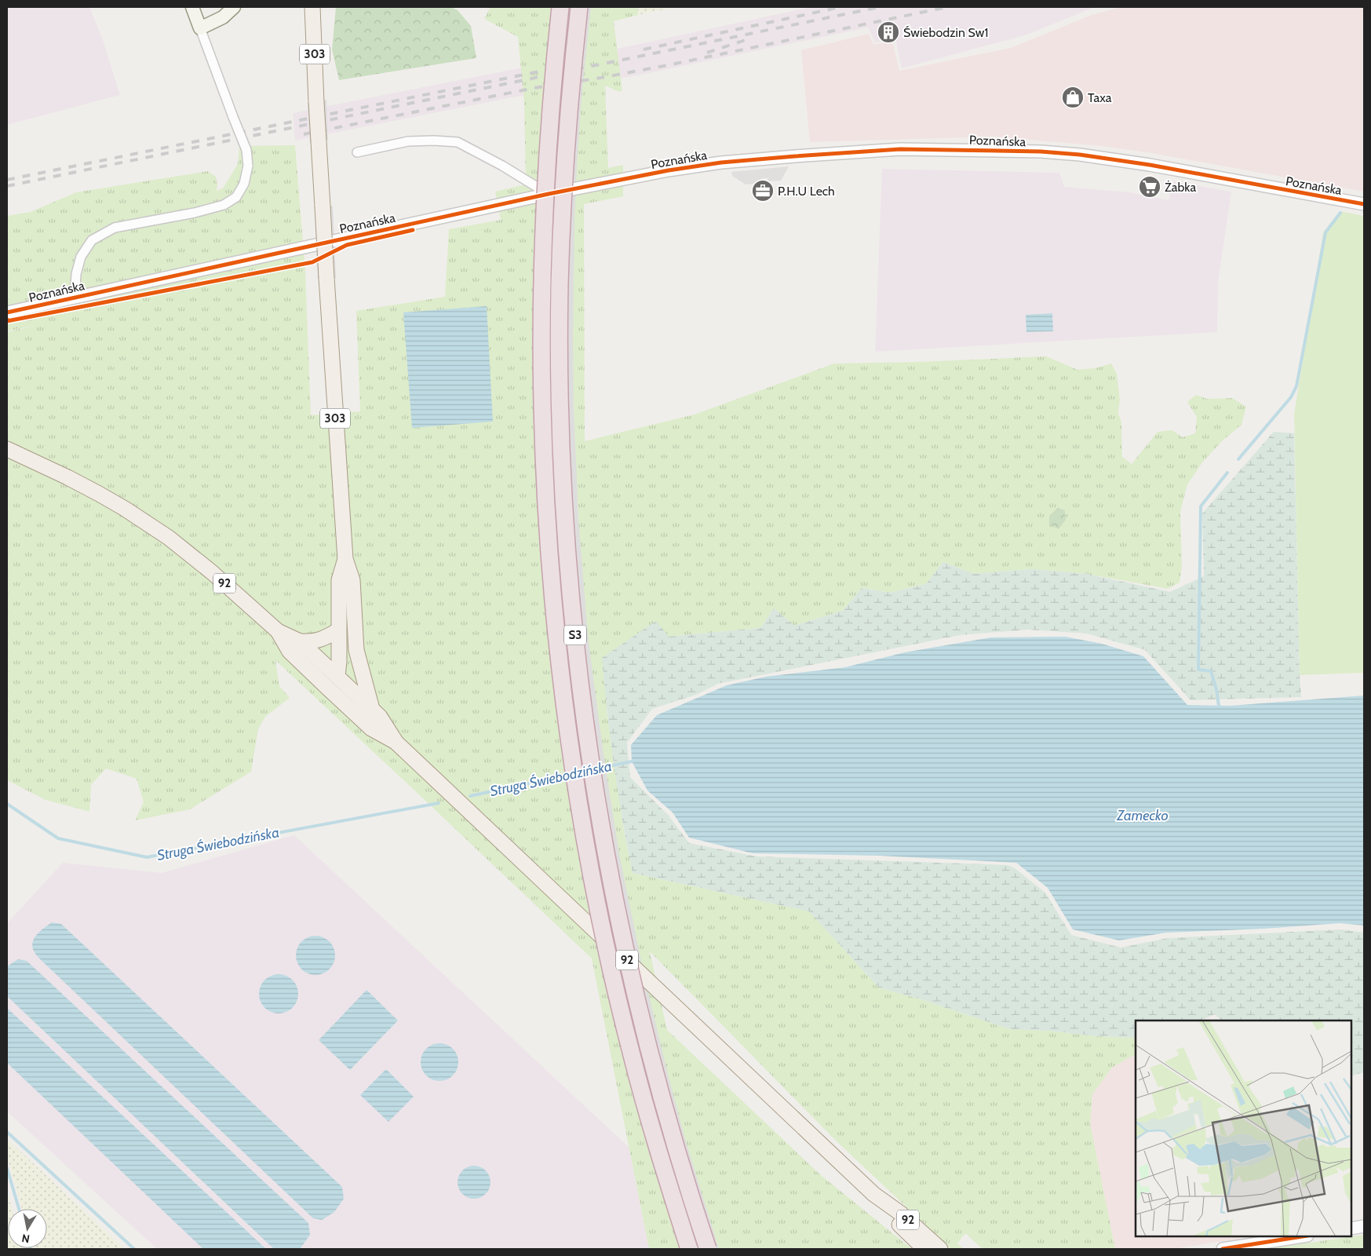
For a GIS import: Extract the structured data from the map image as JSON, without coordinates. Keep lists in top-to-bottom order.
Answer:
{
  "streets": {
    "highway": ["S3"],
    "main road": ["303", "92"],
    "street": ["Poznańska"]
  },
  "crossings": [
    ["303", "92"]
  ],
  "water": ["Struga Świebodzińska", "Zamecko"],
  "places": {
    "building": ["Świebodzin Sw1"],
    "shop": ["Taxa"],
    "supermarket": ["Żabka"],
    "office": ["P.H.U Lech"]
  },
  "north": "bottom"
}
